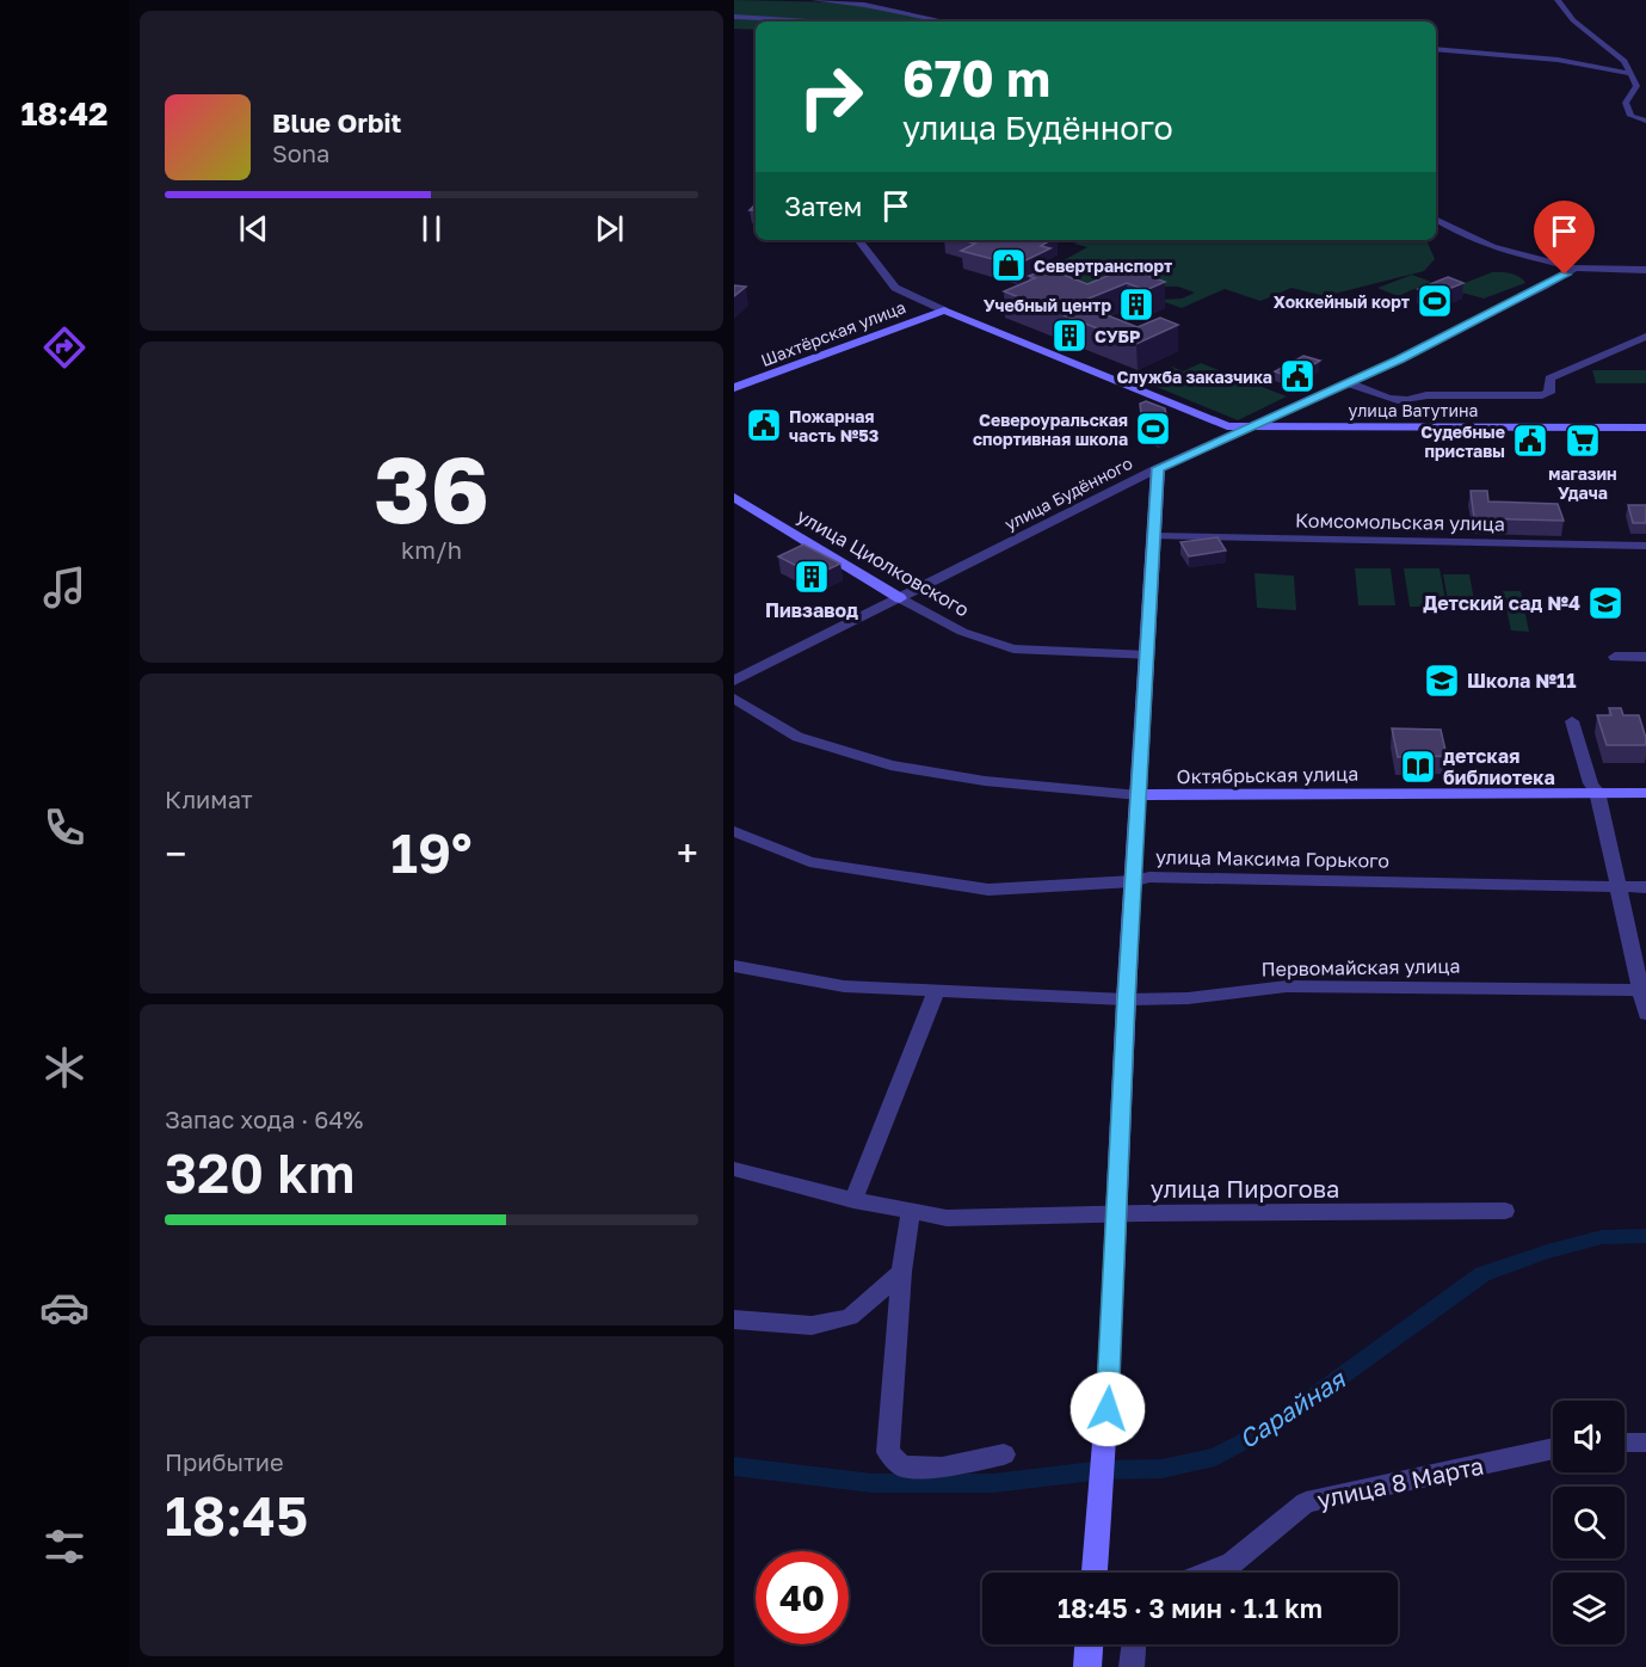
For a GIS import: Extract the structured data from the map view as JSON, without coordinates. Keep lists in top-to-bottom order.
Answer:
{
  "streets": {
    "street": [
      "Шахтёрская улица",
      "улица Ватутина",
      "улица Будённого",
      "Комсомольская улица",
      "улица Циолковского",
      "Октябрьская улица",
      "улица Максима Горького",
      "Первомайская улица",
      "улица Пирогова",
      "улица 8 Марта"
    ]
  },
  "crossings": [
    ["Шахтёрская улица", "улица Ватутина"],
    ["улица Ватутина", "улица Будённого"],
    ["улица Будённого", "улица Циолковского"]
  ],
  "water": ["Сарайная"],
  "places": {
    "shop": ["Севертранспорт"],
    "sports": ["Хоккейный корт", "Североуральская спортивная школа"],
    "building": ["Учебный центр", "СУБР", "Пивзавод"],
    "public building": ["Служба заказчика", "Пожарная часть №53", "Судебные приставы"],
    "supermarket": ["магазин Удача"],
    "school or university": ["Детский сад №4", "Школа №11"],
    "library": ["детская библиотека"]
  },
  "page": {
    "tabs": "18:42",
    "turn": ["670 m", "улица Будённого"],
    "song": ["Blue Orbit", "Sona"],
    "then": "Затем",
    "tile": [
      ["36", "km/h"],
      "Климат",
      ["Запас хода · 64%", "320 km"],
      ["Прибытие", "18:45"]
    ],
    "heat": ["−", "19°", "+"],
    "limit": "40",
    "trip": "18:45 · 3 мин · 1.1 km"
  }
}
